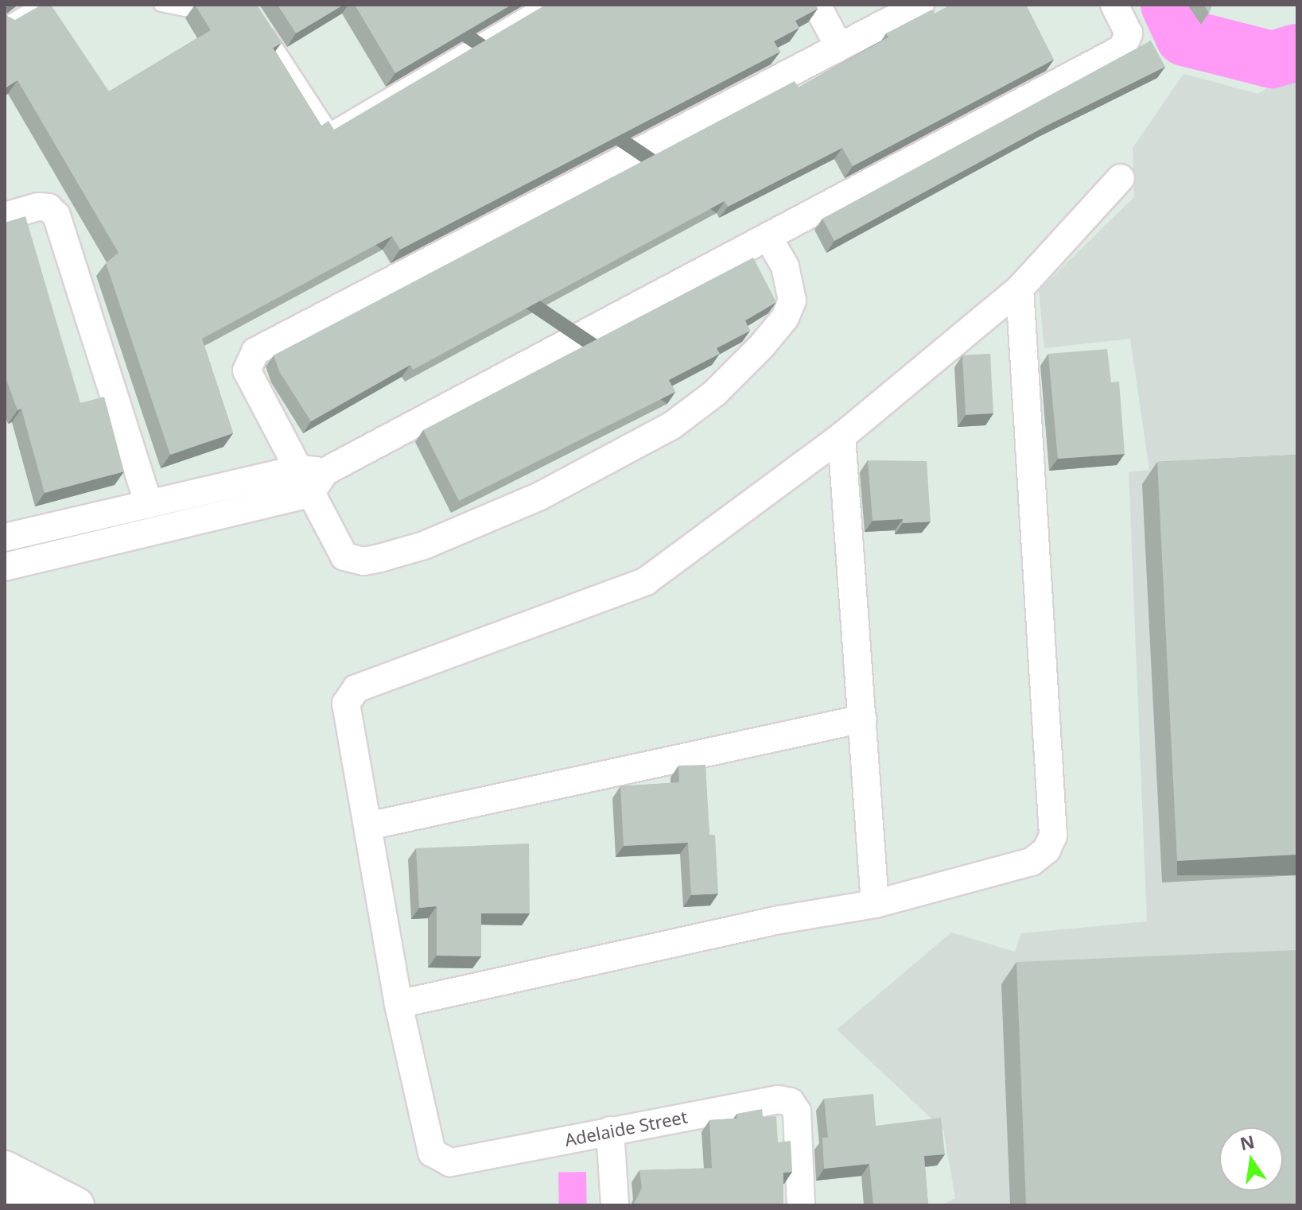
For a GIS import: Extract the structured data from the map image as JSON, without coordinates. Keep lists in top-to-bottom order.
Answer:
{
  "streets": {
    "street": ["Adelaide Street"]
  },
  "north": "top"
}
